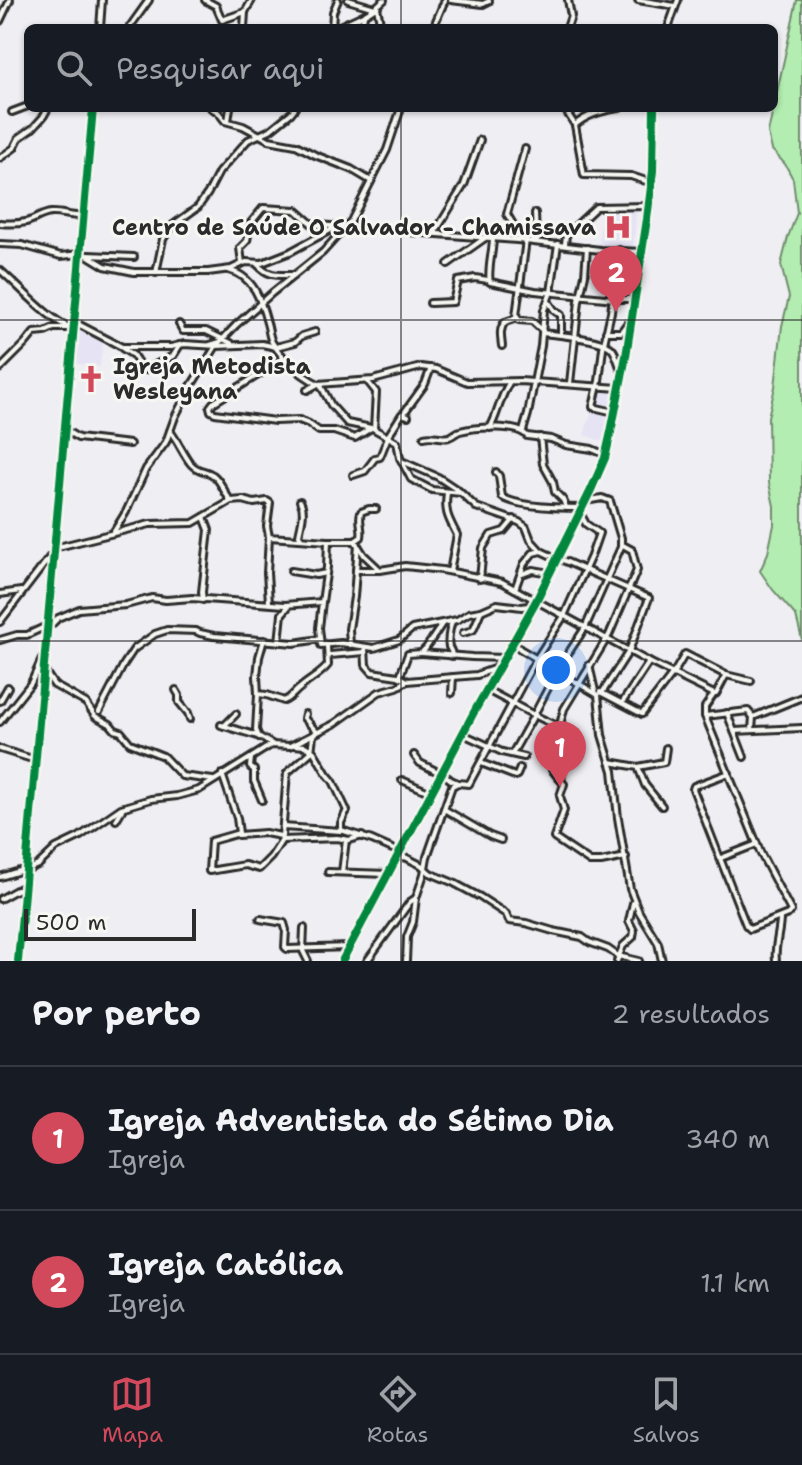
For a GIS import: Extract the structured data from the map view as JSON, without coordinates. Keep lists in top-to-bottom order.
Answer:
{
  "places": {
    "hospital": ["Centro de Saúde O Salvador - Chamissava"],
    "church": ["Igreja Metodista Wesleyana"]
  },
  "scale_bar": "500 m",
  "page": {
    "search": "Pesquisar aqui",
    "pins": ["2", "1"],
    "scale": "500 m",
    "heading": ["Por perto", "2 resultados"],
    "list": [
      {
        "mark": "1",
        "name": "Igreja Adventista do Sétimo Dia",
        "note": "Igreja",
        "value": "340 m"
      },
      {
        "mark": "2",
        "name": "Igreja Católica",
        "note": "Igreja",
        "value": "1.1 km"
      }
    ],
    "nav": ["Mapa", "Rotas", "Salvos"]
  }
}
